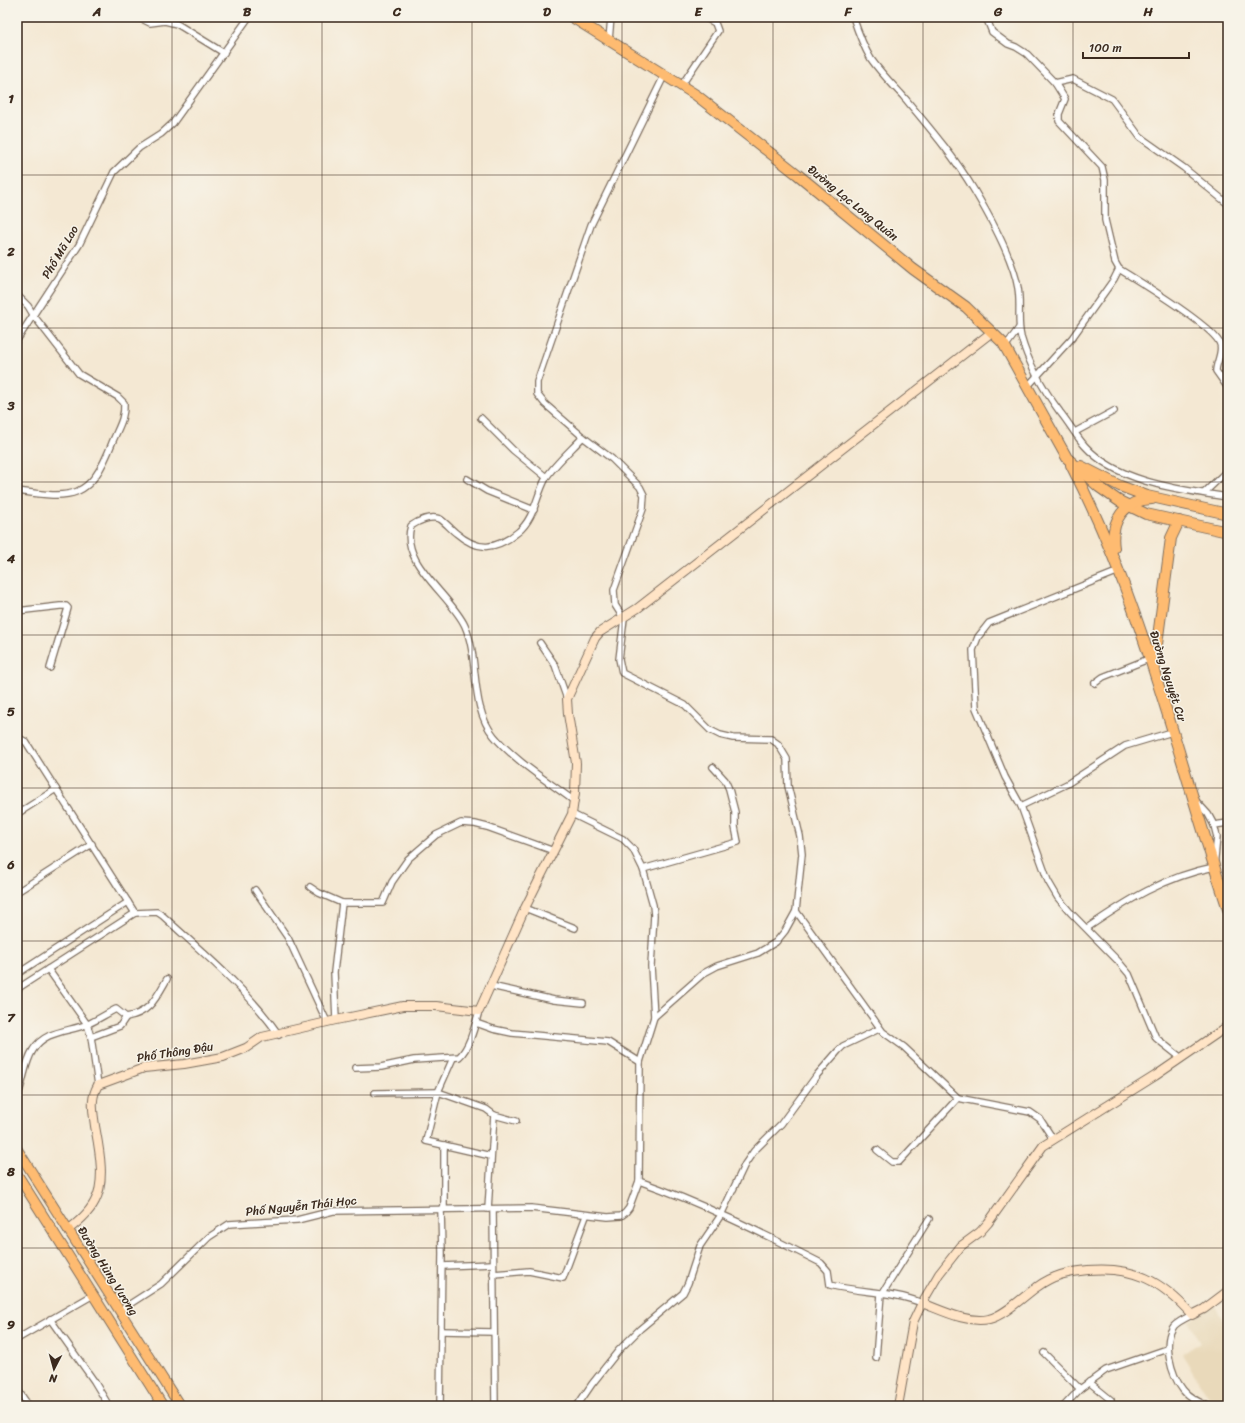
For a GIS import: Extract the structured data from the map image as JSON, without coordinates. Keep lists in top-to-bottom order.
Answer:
{
  "streets": {
    "highway": ["Đường Lạc Long Quân", "Đường Nguyệt Cư"],
    "main road": ["Đường Hùng Vương"],
    "street": ["Phố Mã Lao", "Phố Thông Đậu", "Phố Nguyễn Thái Học"]
  },
  "crossings": [
    ["Đường Lạc Long Quân", "Đường Nguyệt Cư"],
    ["Phố Nguyễn Thái Học", "Đường Hùng Vương"]
  ],
  "scale_bar": "100 m",
  "north": "bottom",
  "grid": {
    "columns": [
      "A",
      "B",
      "C",
      "D",
      "E",
      "F",
      "G",
      "H"
    ],
    "rows": [
      "1",
      "2",
      "3",
      "4",
      "5",
      "6",
      "7",
      "8",
      "9"
    ]
  }
}
